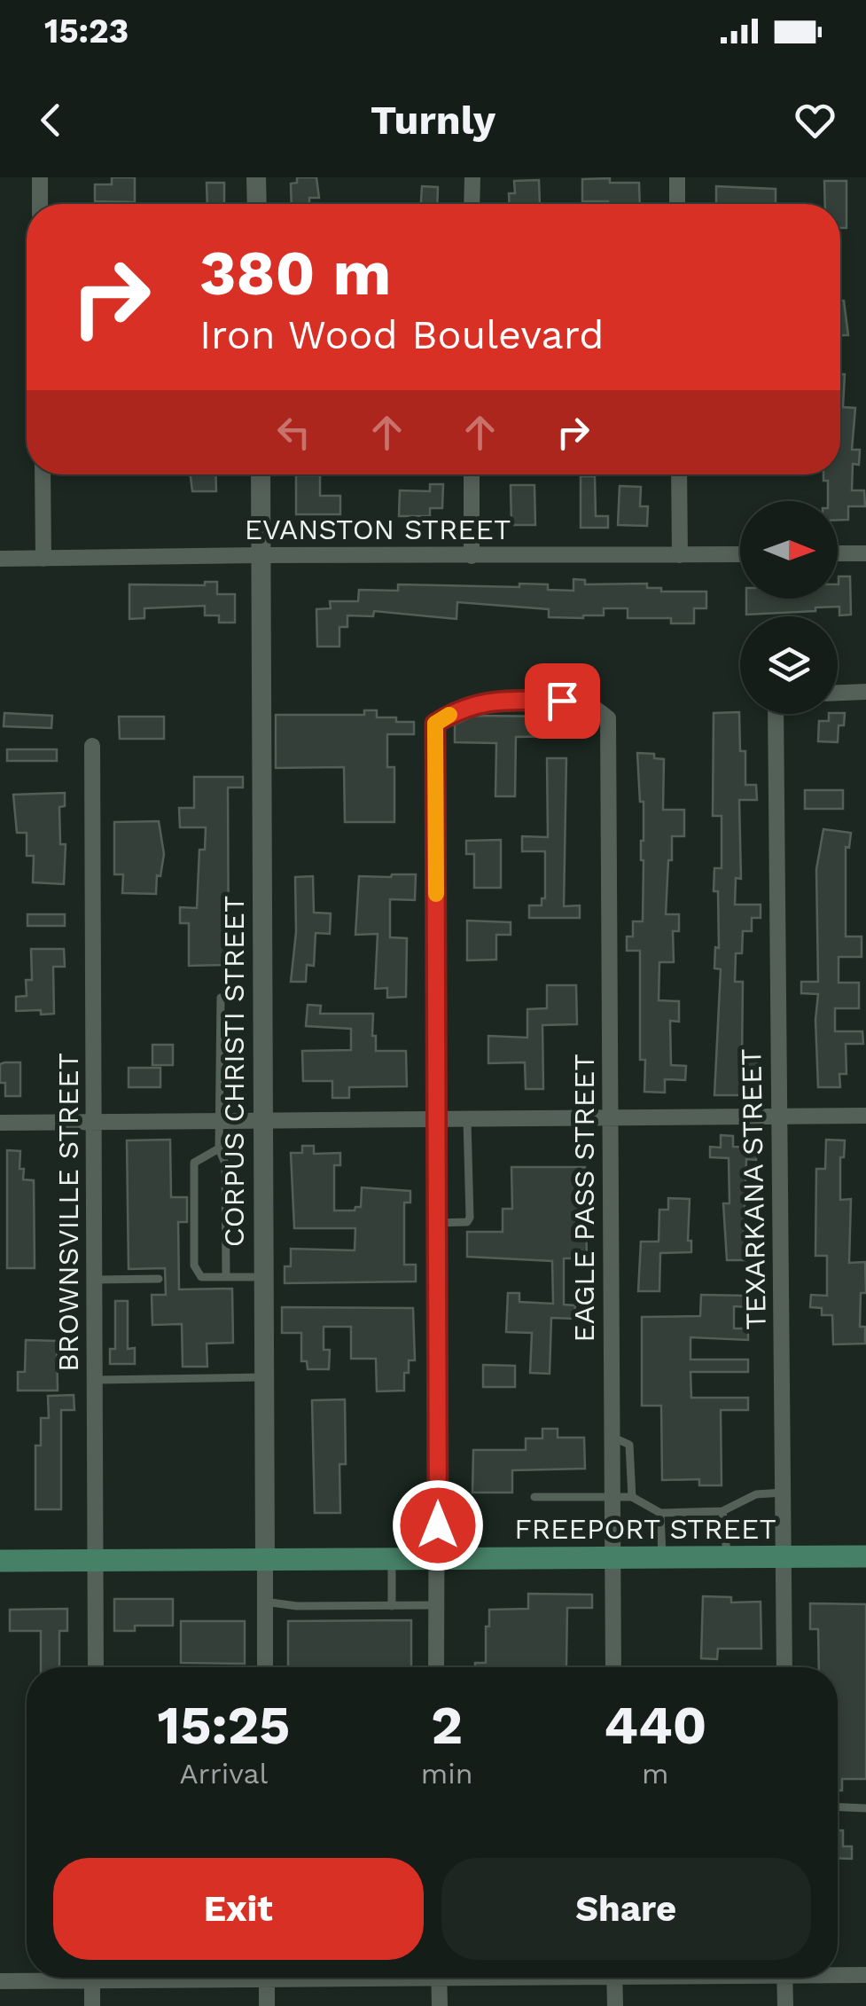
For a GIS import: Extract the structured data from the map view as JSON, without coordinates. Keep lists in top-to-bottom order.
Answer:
{
  "streets": {
    "main road": ["FREEPORT STREET"],
    "street": [
      "EVANSTON STREET",
      "CORPUS CHRISTI STREET",
      "TEXARKANA STREET",
      "EAGLE PASS STREET",
      "BROWNSVILLE STREET"
    ]
  },
  "crossings": [
    ["EVANSTON STREET", "CORPUS CHRISTI STREET"],
    ["CORPUS CHRISTI STREET", "FREEPORT STREET"],
    ["TEXARKANA STREET", "FREEPORT STREET"],
    ["EAGLE PASS STREET", "FREEPORT STREET"],
    ["BROWNSVILLE STREET", "FREEPORT STREET"]
  ],
  "north": "right",
  "page": {
    "status": "15:23",
    "header": "Turnly",
    "turn": ["380 m", "Iron Wood Boulevard"],
    "eta": [
      "15:25",
      "Arrival",
      "2",
      "min",
      "440",
      "m"
    ],
    "buttons": ["Exit", "Share"]
  }
}
